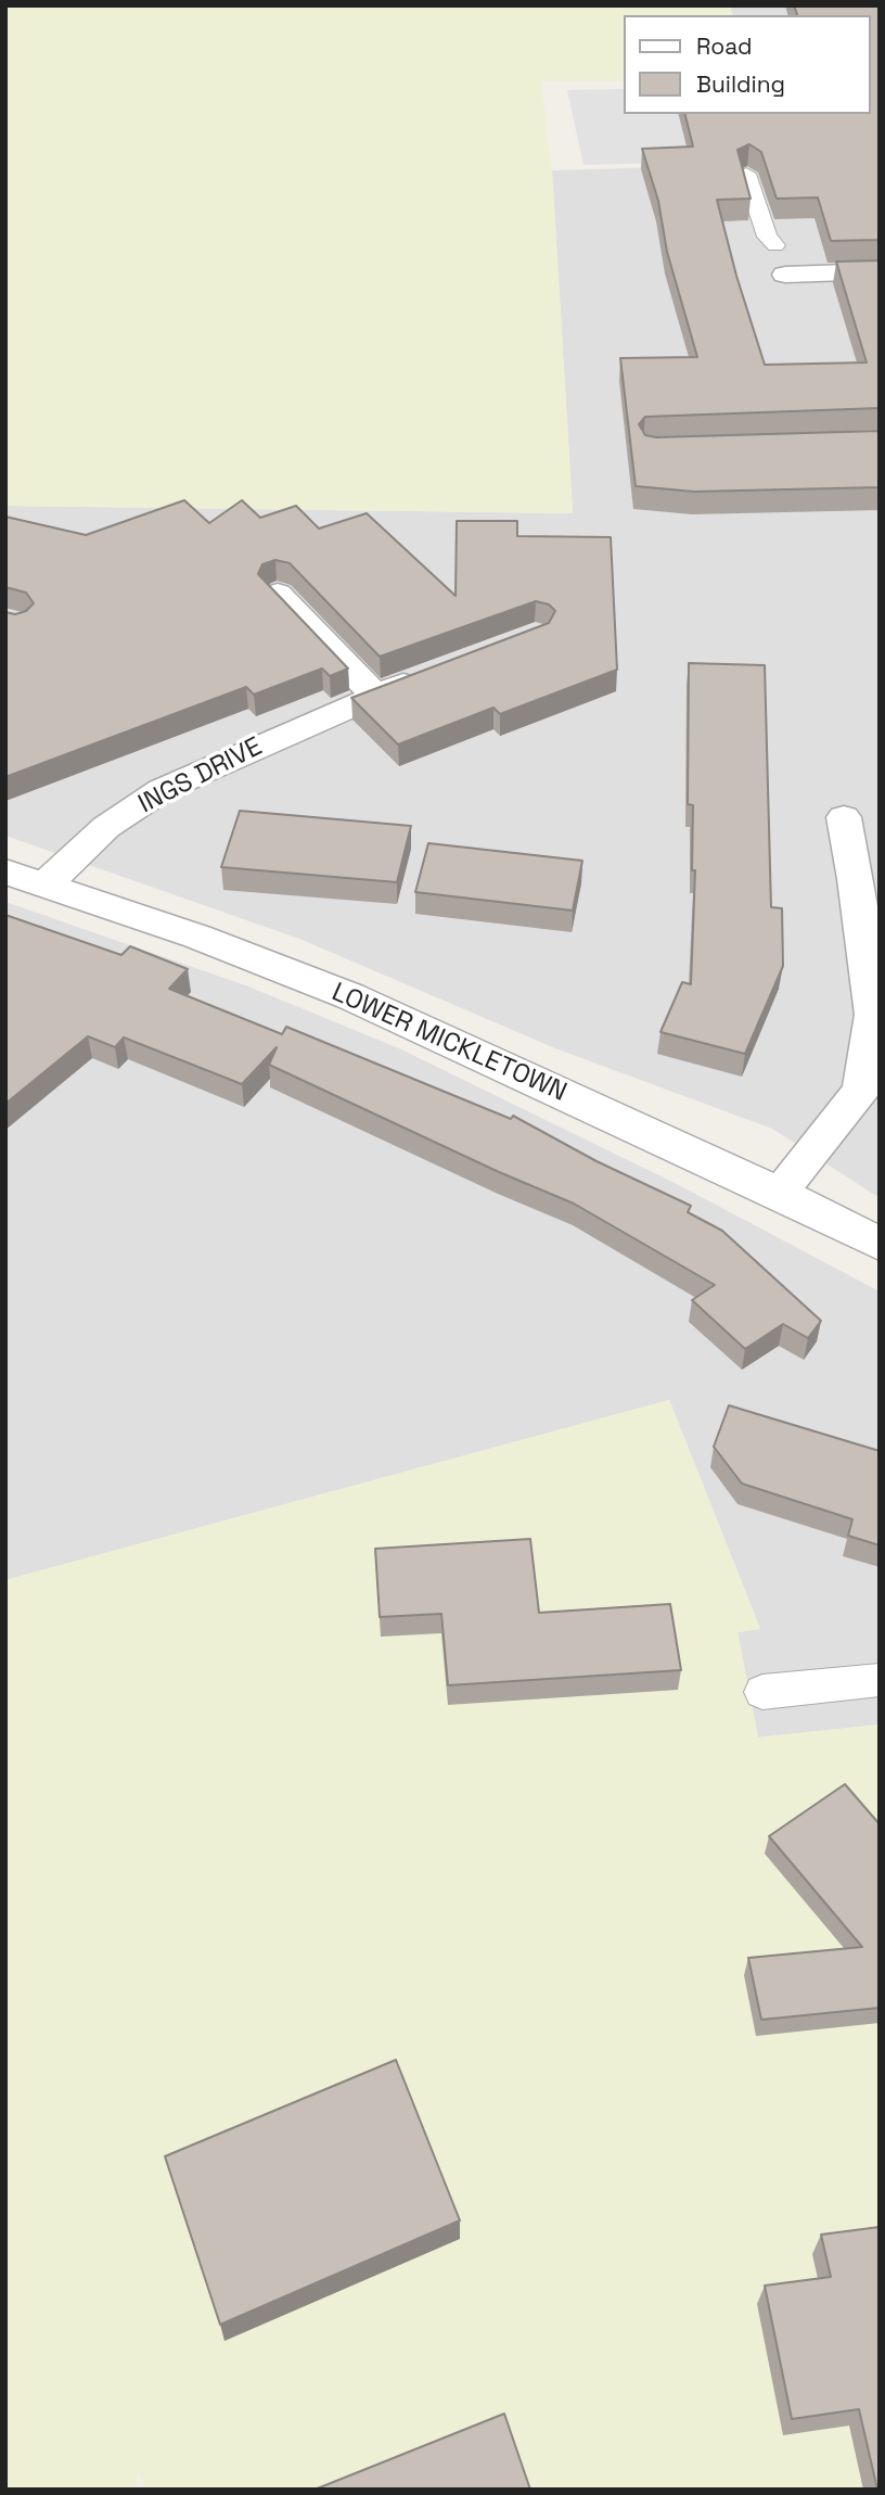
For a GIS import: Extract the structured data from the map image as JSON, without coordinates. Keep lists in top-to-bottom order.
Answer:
{
  "streets": {
    "street": ["INGS DRIVE", "LOWER MICKLETOWN"]
  },
  "crossings": [
    ["INGS DRIVE", "LOWER MICKLETOWN"]
  ],
  "legend": ["Road", "Building"]
}
